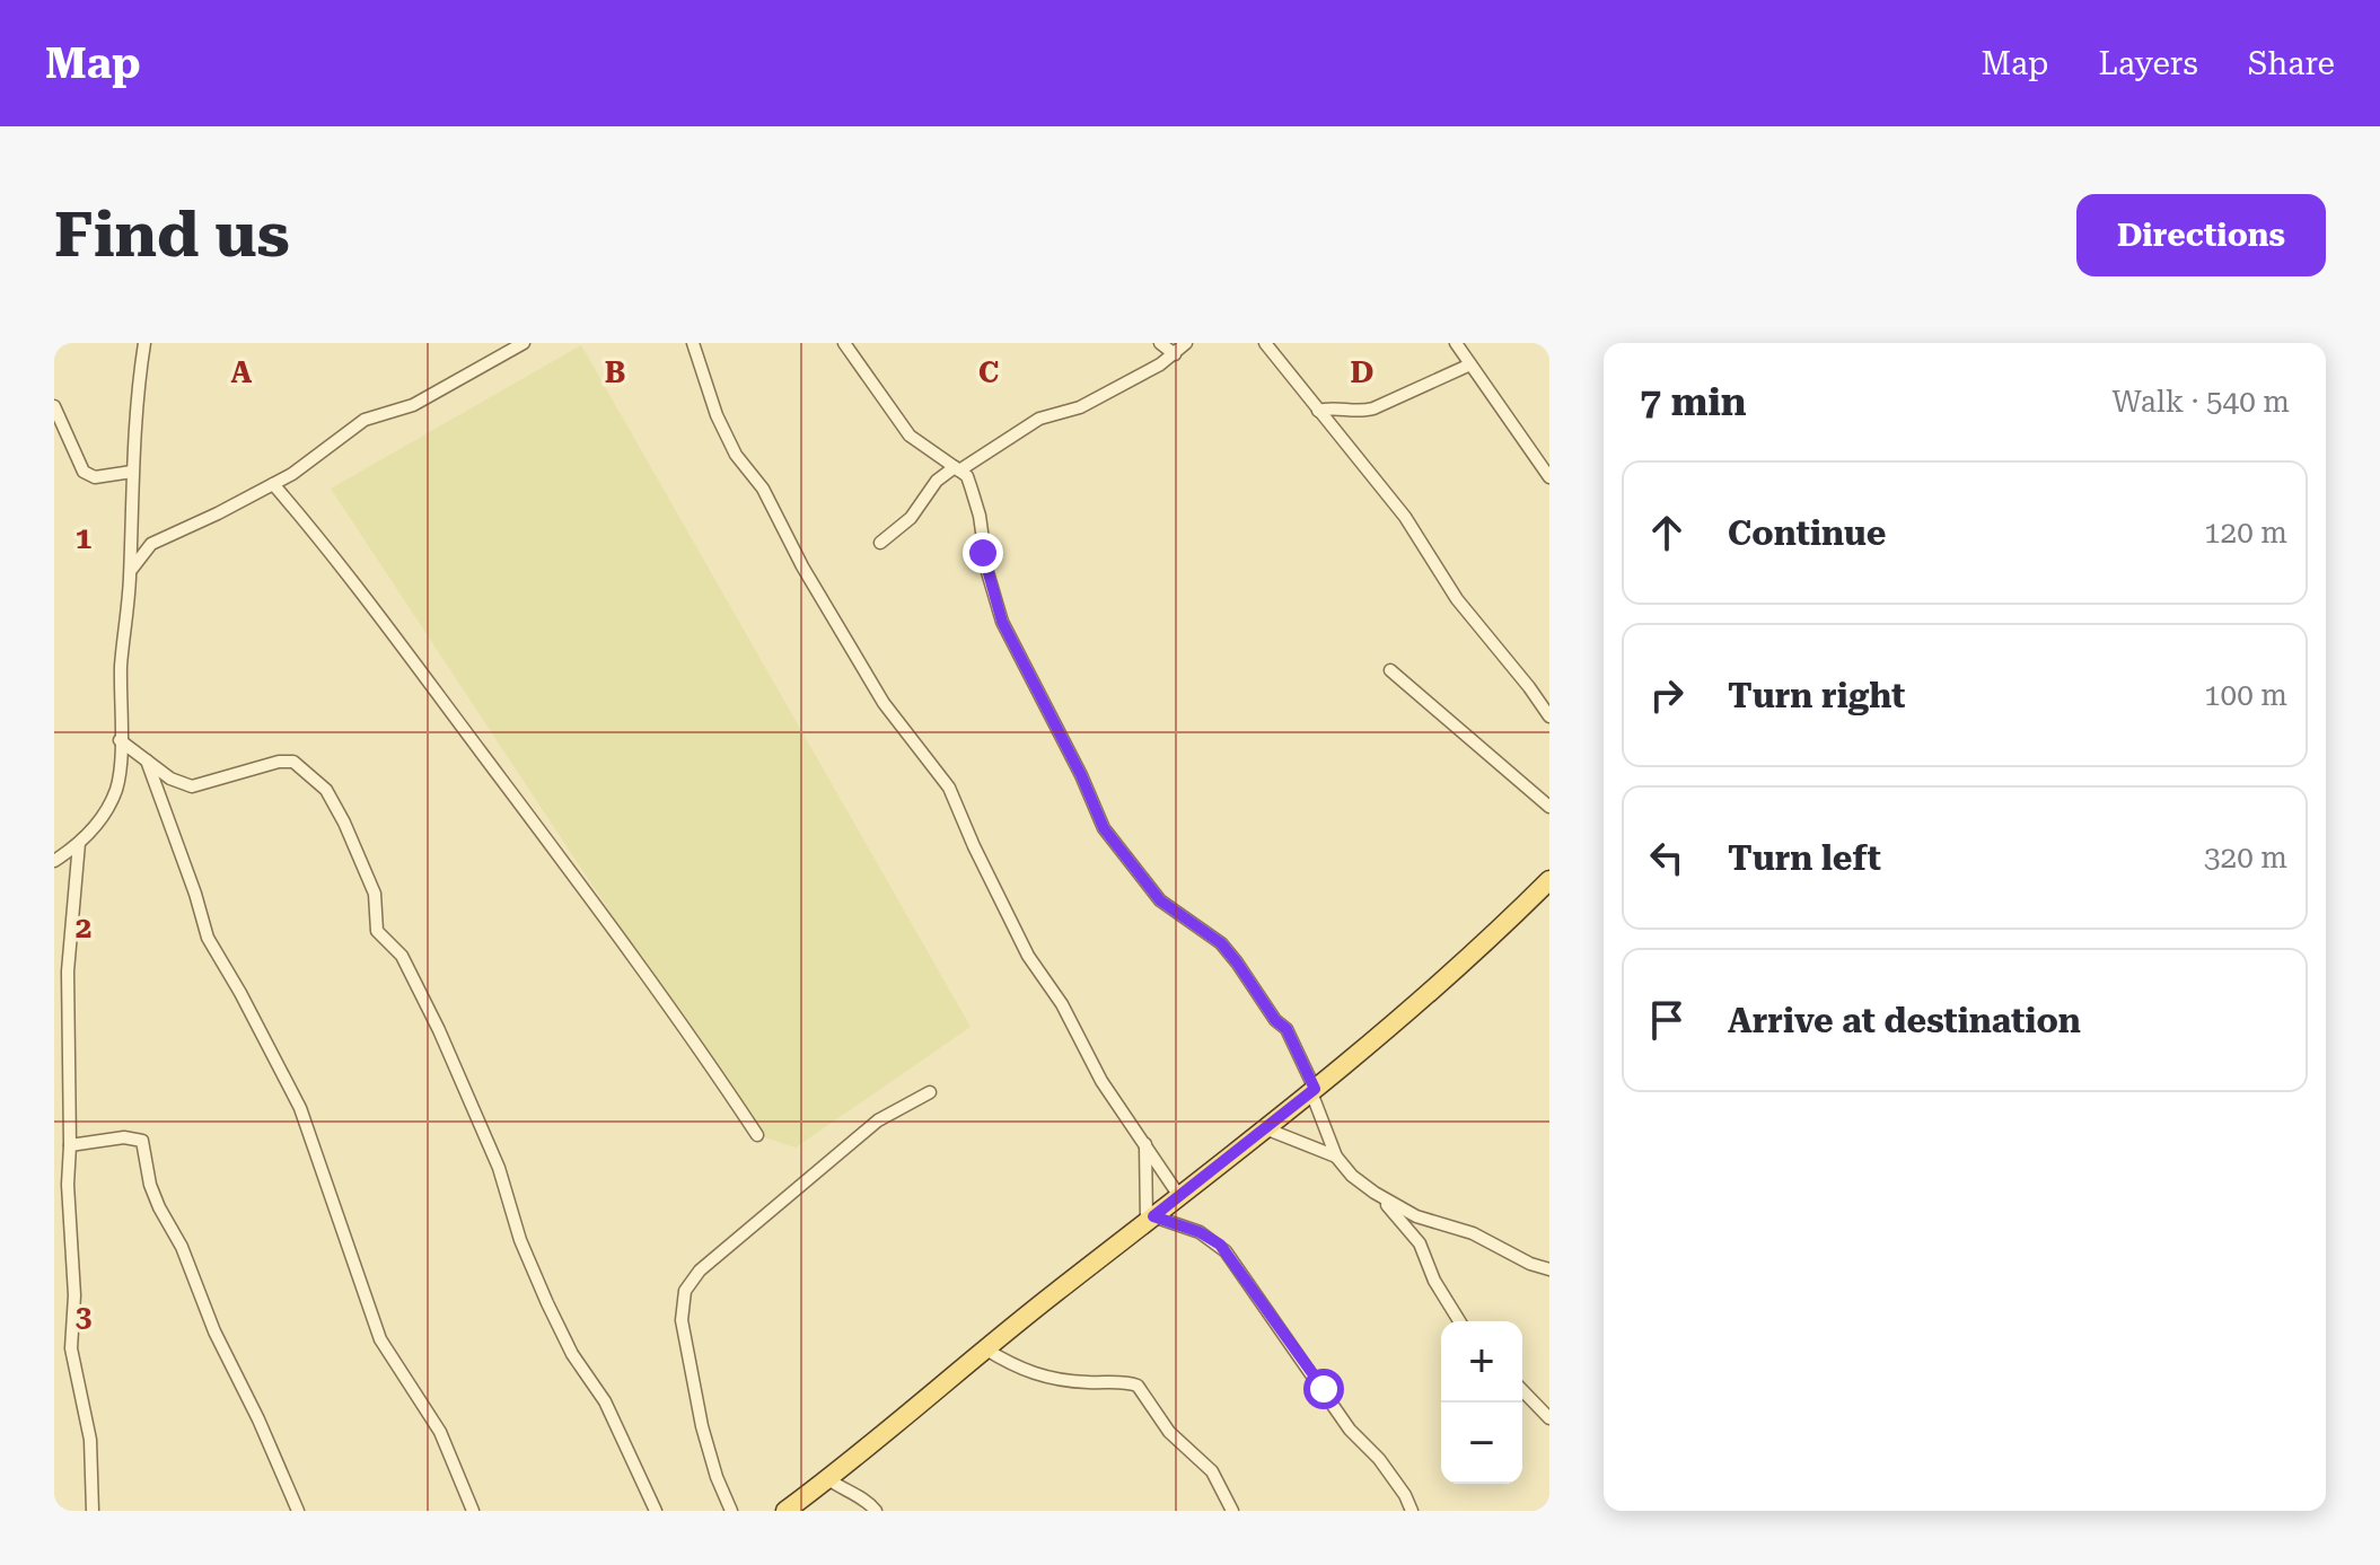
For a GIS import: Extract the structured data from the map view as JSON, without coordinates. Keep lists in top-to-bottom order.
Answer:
{
  "page": {
    "header": "Map",
    "nav": ["Map", "Layers", "Share"],
    "buttons": "Directions",
    "title": "Find us",
    "heading": ["7 min", "Walk · 540 m"],
    "list": [
      ["Continue", "120 m"],
      ["Turn right", "100 m"],
      ["Turn left", "320 m"],
      "Arrive at destination"
    ],
    "map_buttons": ["+", "−"]
  },
  "grid": {
    "columns": [
      "A",
      "B",
      "C",
      "D"
    ],
    "rows": ["1", "2", "3"]
  }
}
